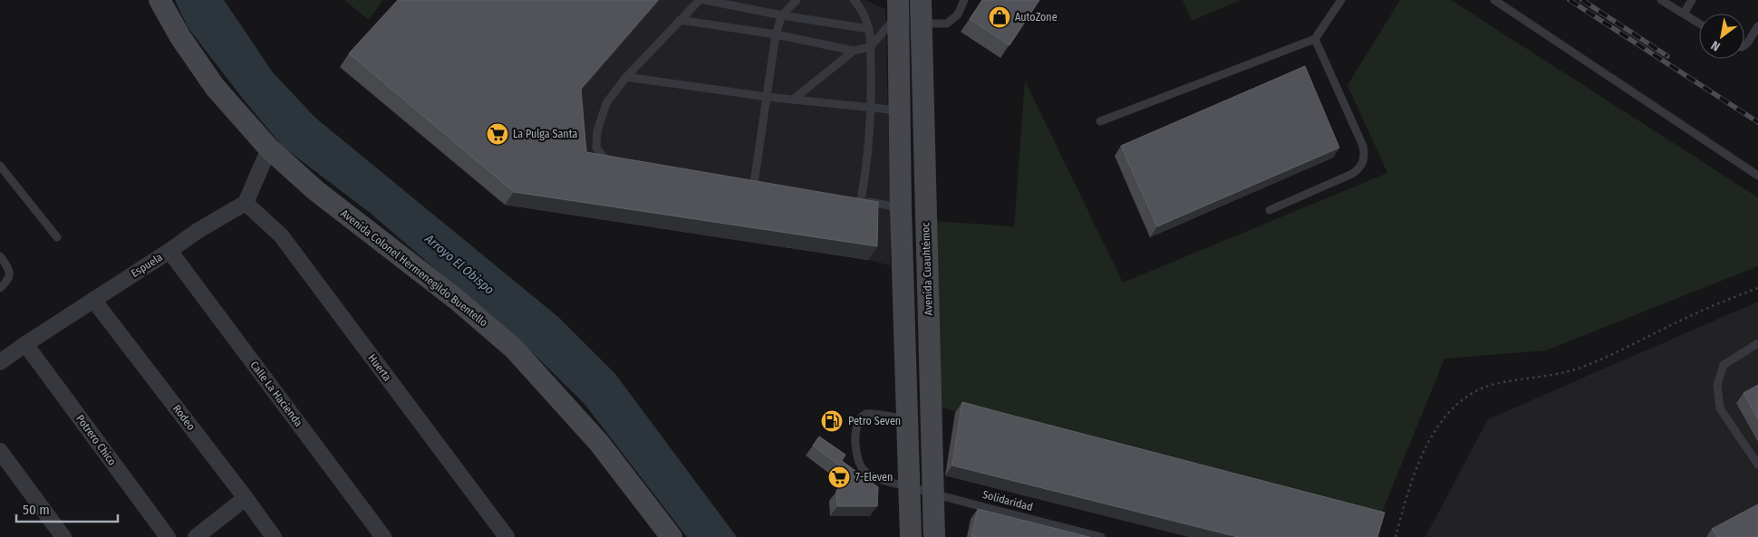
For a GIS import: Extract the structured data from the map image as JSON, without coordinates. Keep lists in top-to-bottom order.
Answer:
{
  "streets": {
    "main road": ["Avenida Colonel Hermenegildo Buentello", "Avenida Cuauhtémoc"],
    "street": [
      "Espuela",
      "Huerta",
      "Calle La Hacienda",
      "Rodeo",
      "Potrero Chico"
    ],
    "lane": ["Solidaridad"]
  },
  "crossings": [
    ["Espuela", "Huerta"],
    ["Espuela", "Calle La Hacienda"],
    ["Espuela", "Rodeo"],
    ["Espuela", "Potrero Chico"],
    ["Avenida Cuauhtémoc", "Solidaridad"]
  ],
  "water": ["Arroyo El Obispo"],
  "places": {
    "shop": ["AutoZone"],
    "supermarket": ["La Pulga Santa", "7-Eleven"],
    "fuel station": ["Petro Seven"]
  },
  "scale_bar": "50 m",
  "north": "bottom left"
}
